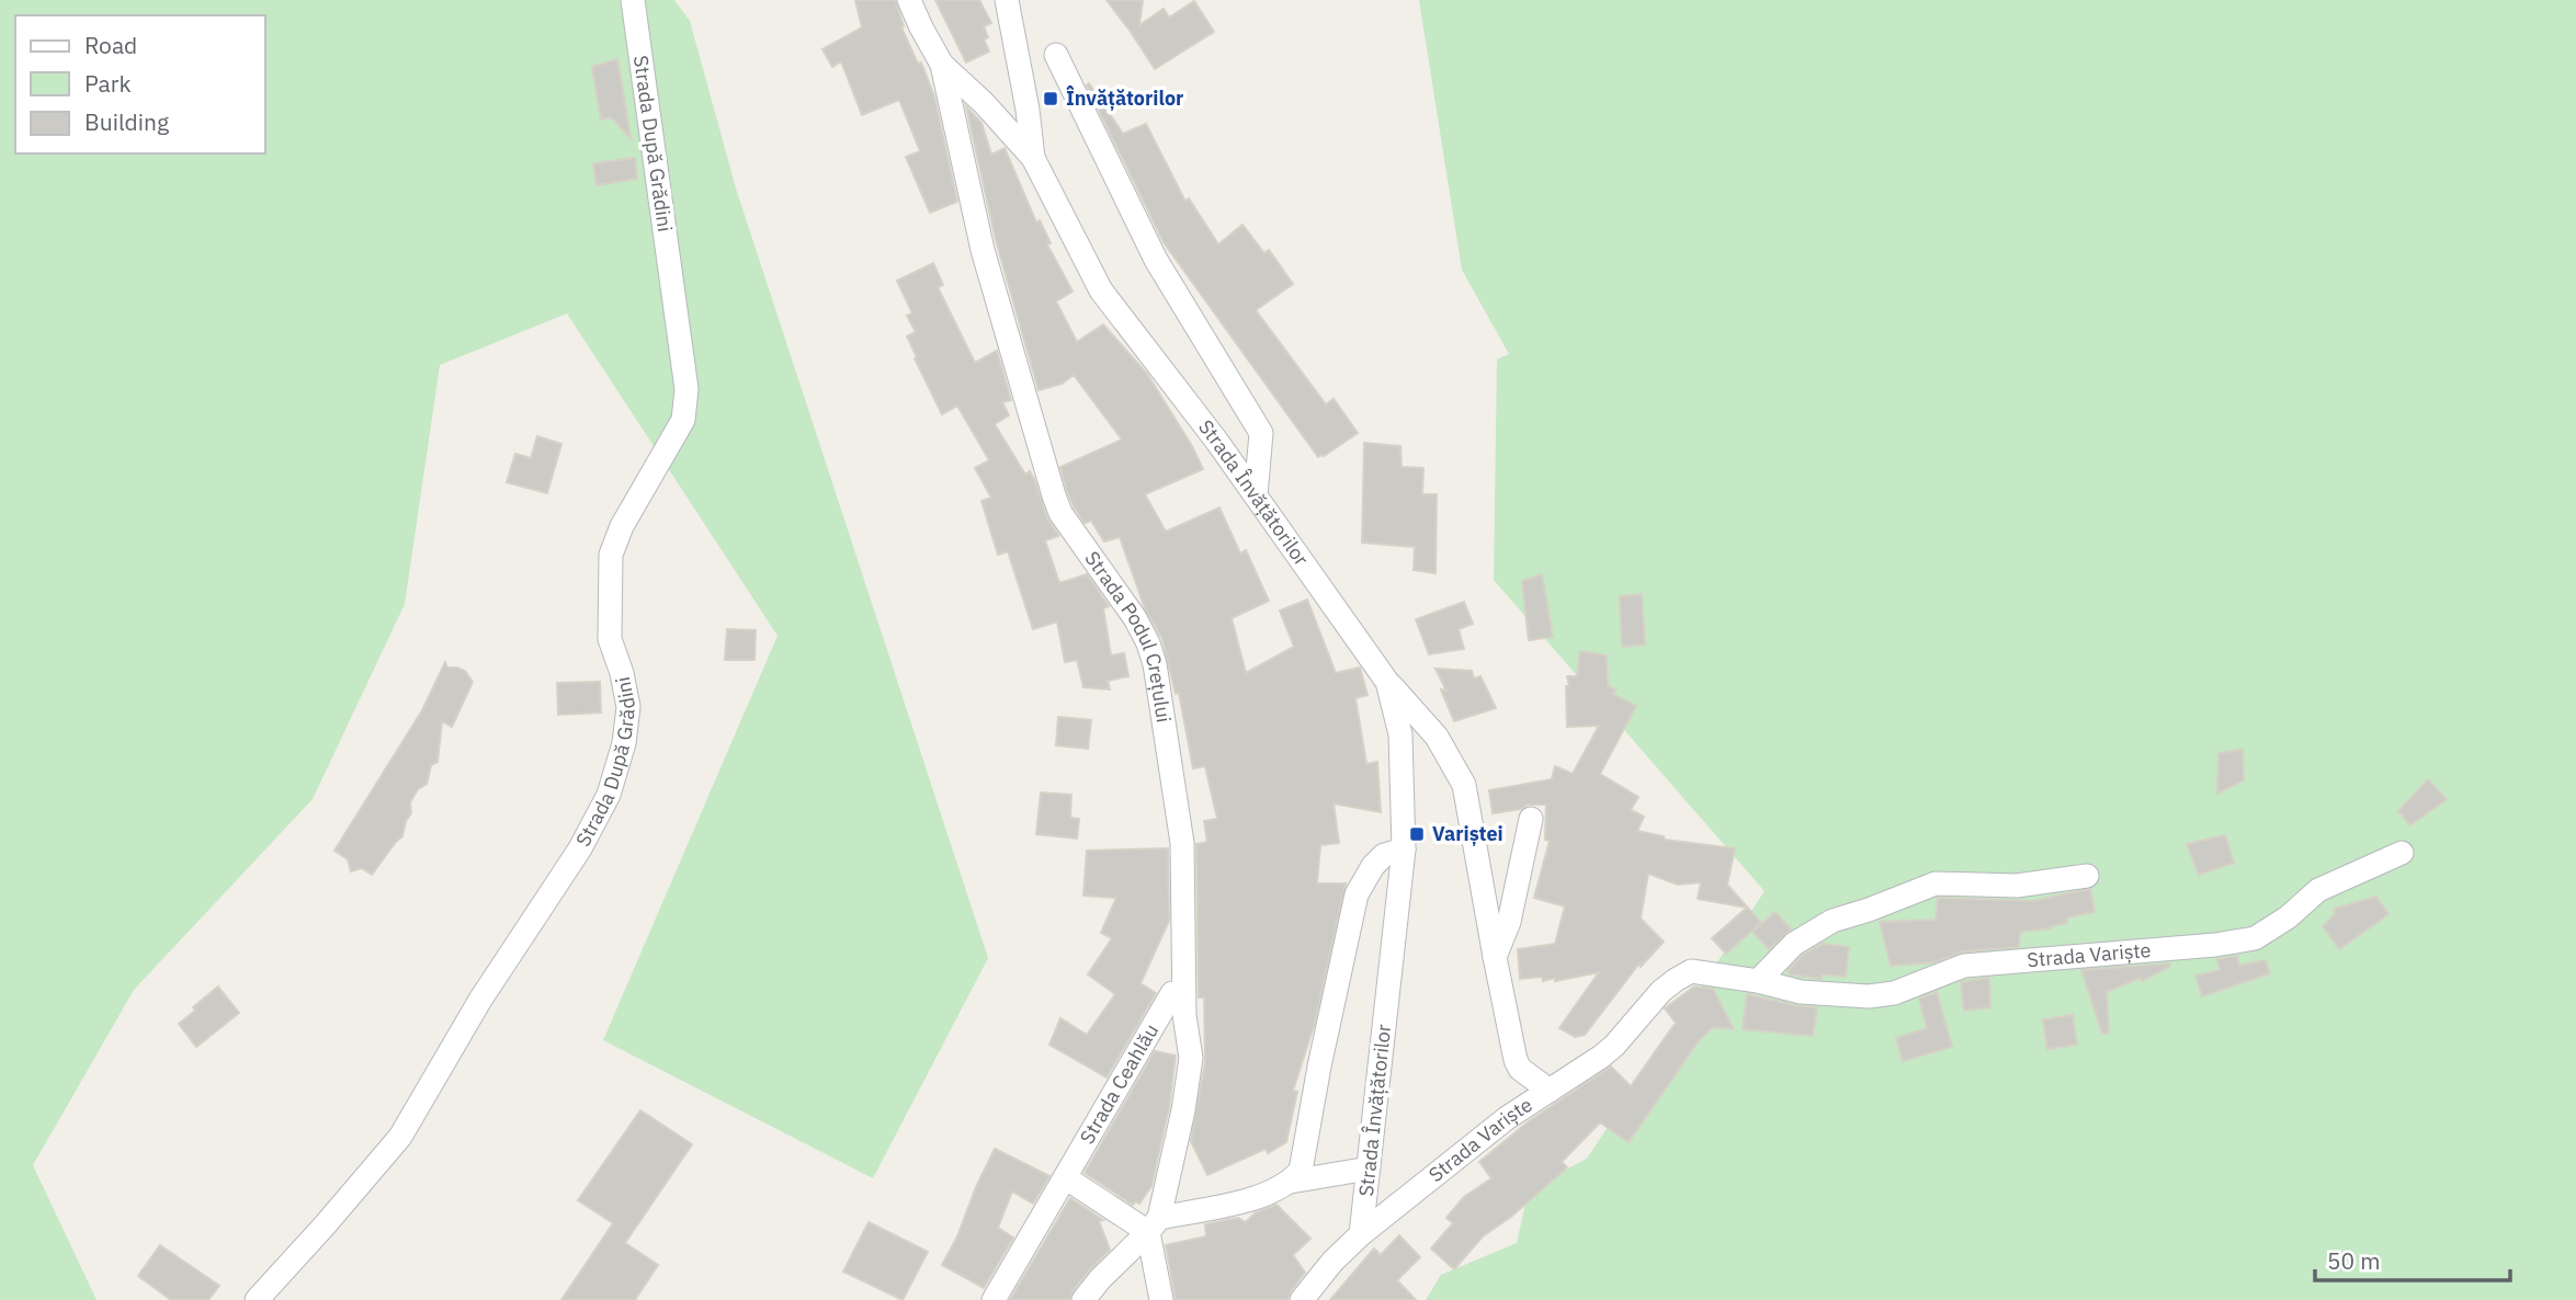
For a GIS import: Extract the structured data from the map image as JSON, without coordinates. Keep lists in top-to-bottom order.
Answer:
{
  "streets": {
    "street": [
      "Strada După Grădini",
      "Strada Învățătorilor",
      "Strada Podul Crețului",
      "Strada Variște",
      "Strada Ceahlău"
    ]
  },
  "crossings": [
    ["Strada Învățătorilor", "Strada Podul Crețului"],
    ["Strada Învățătorilor", "Strada Variște"]
  ],
  "places": {
    "transit": ["Învățătorilor", "Variștei"]
  },
  "legend": ["Road", "Park", "Building"],
  "scale_bar": "50 m"
}
